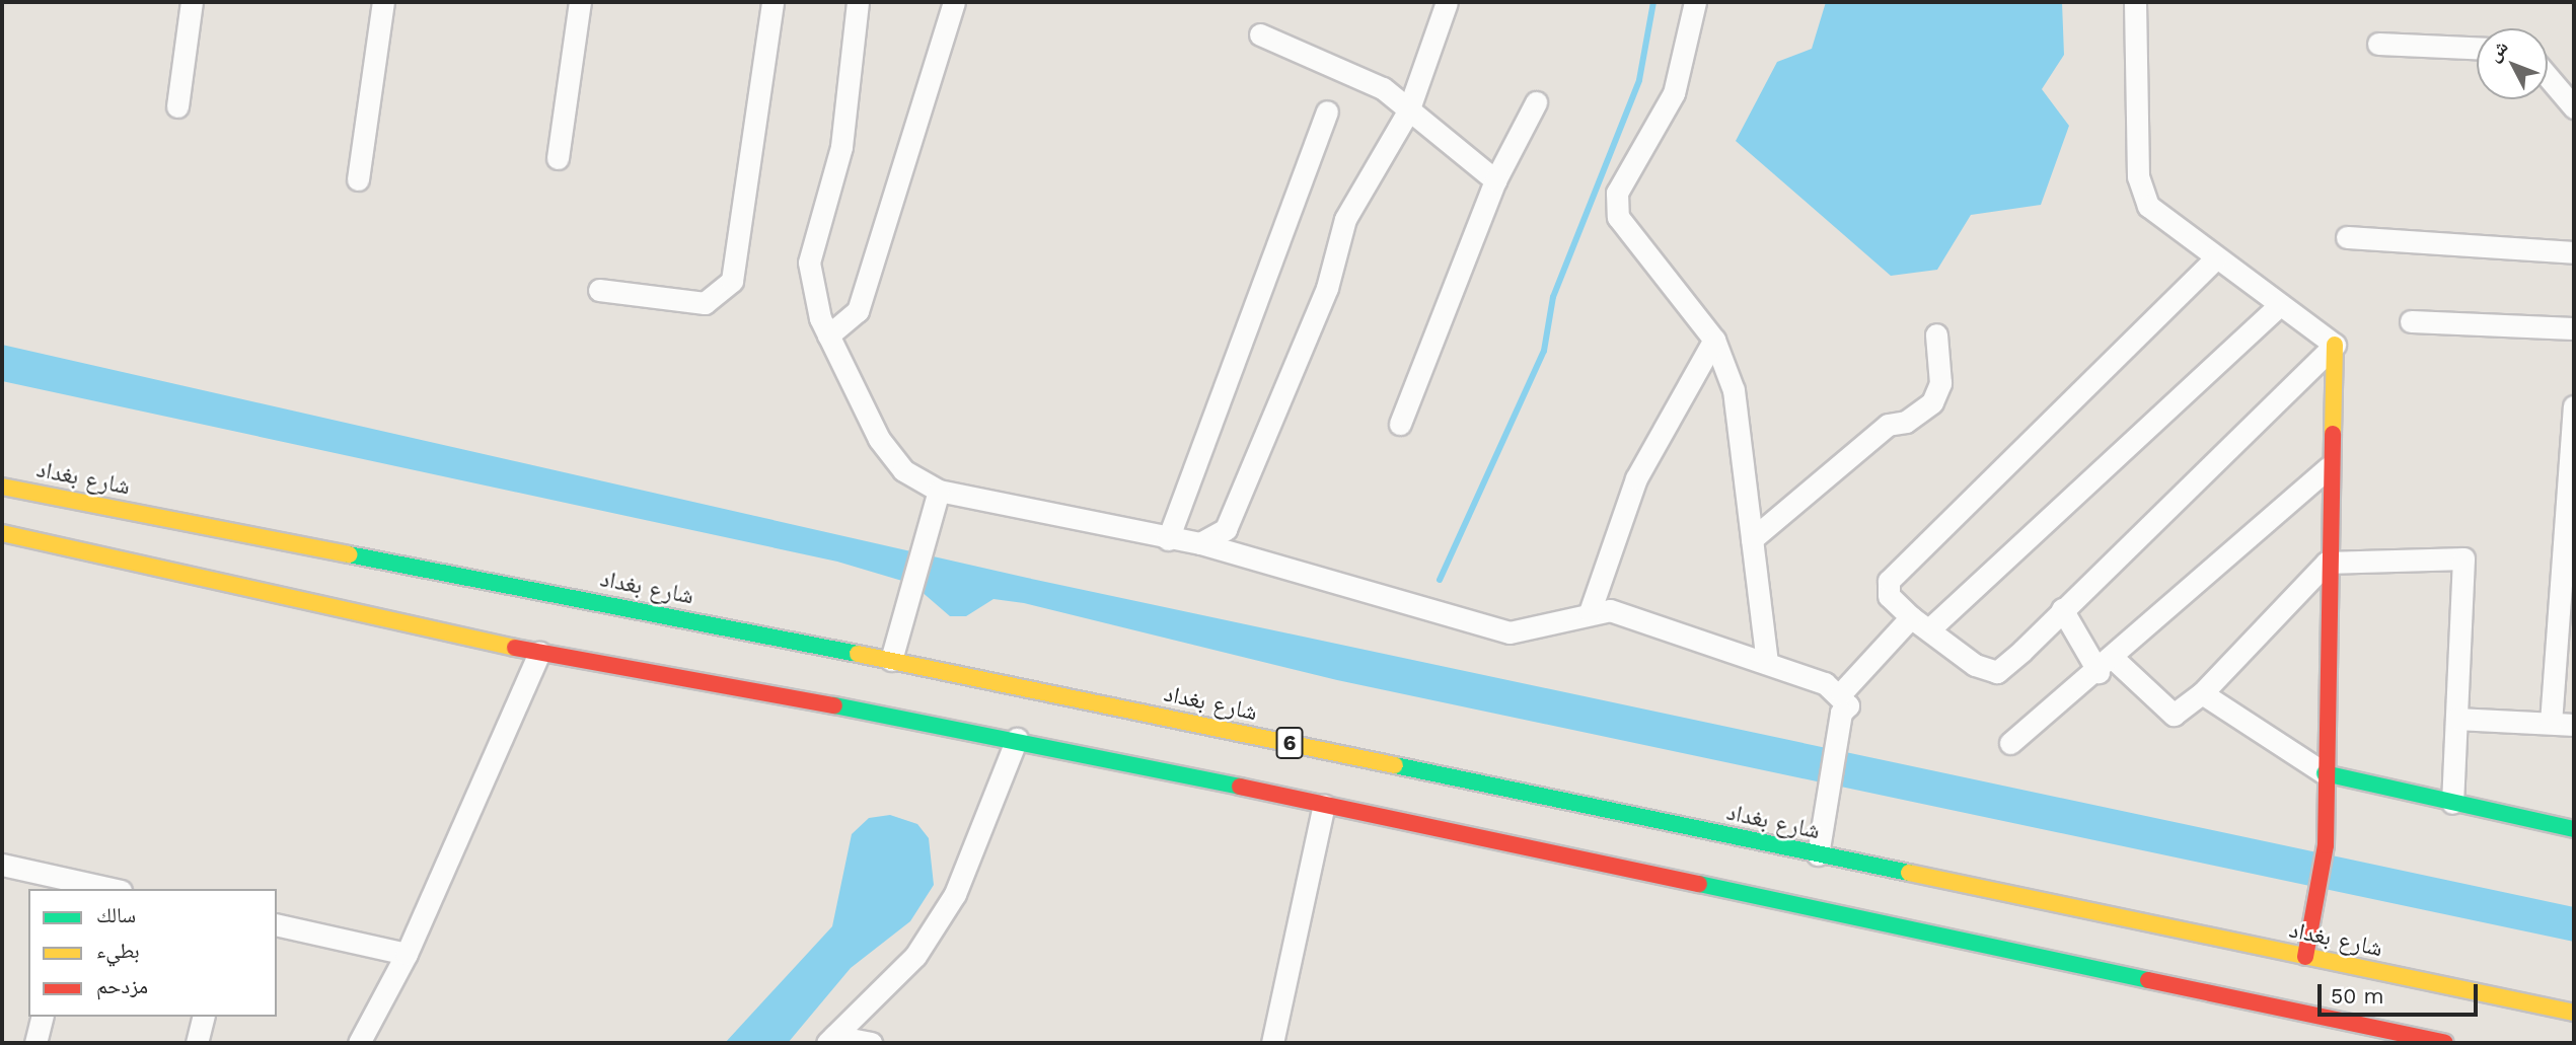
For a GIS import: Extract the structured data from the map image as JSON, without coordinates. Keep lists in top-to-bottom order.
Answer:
{
  "streets": {
    "main road": ["شارع بغداد", "6"]
  },
  "legend": ["سالك", "بطيء", "مزدحم"],
  "scale_bar": "50 m",
  "north": "top left"
}
